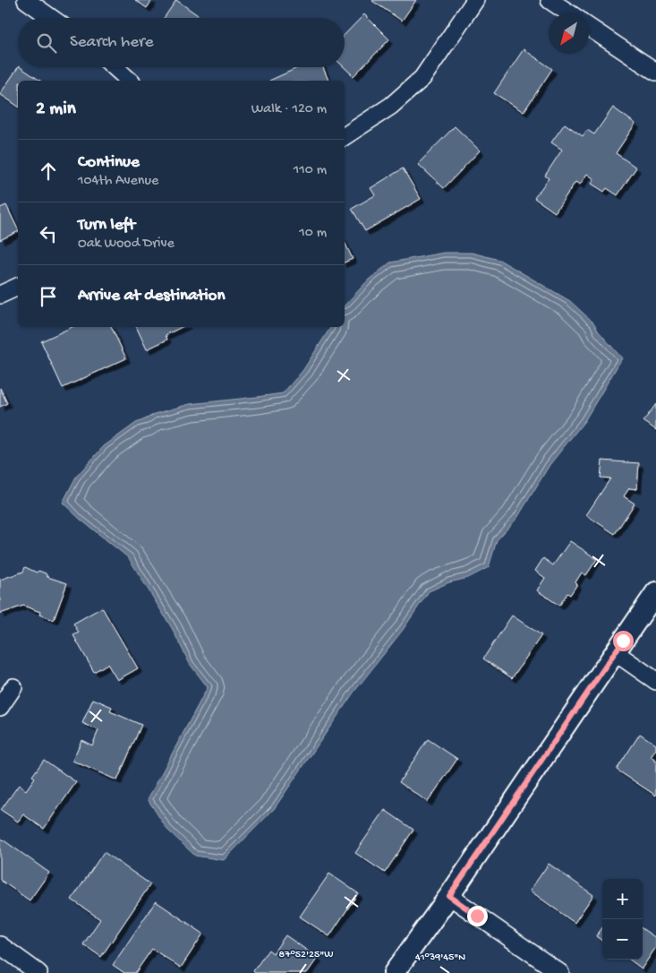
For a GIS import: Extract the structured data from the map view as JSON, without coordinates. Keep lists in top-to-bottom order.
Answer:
{
  "north": "bottom left",
  "page": {
    "search": "Search here",
    "heading": ["2 min", "Walk · 120 m"],
    "list": [
      ["Continue", "104th Avenue", "110 m"],
      ["Turn left", "Oak Wood Drive", "10 m"],
      "Arrive at destination"
    ],
    "map_buttons": ["+", "−"]
  },
  "coordinates": ["87°52'25\"W", "41°39'45\"N"]
}
